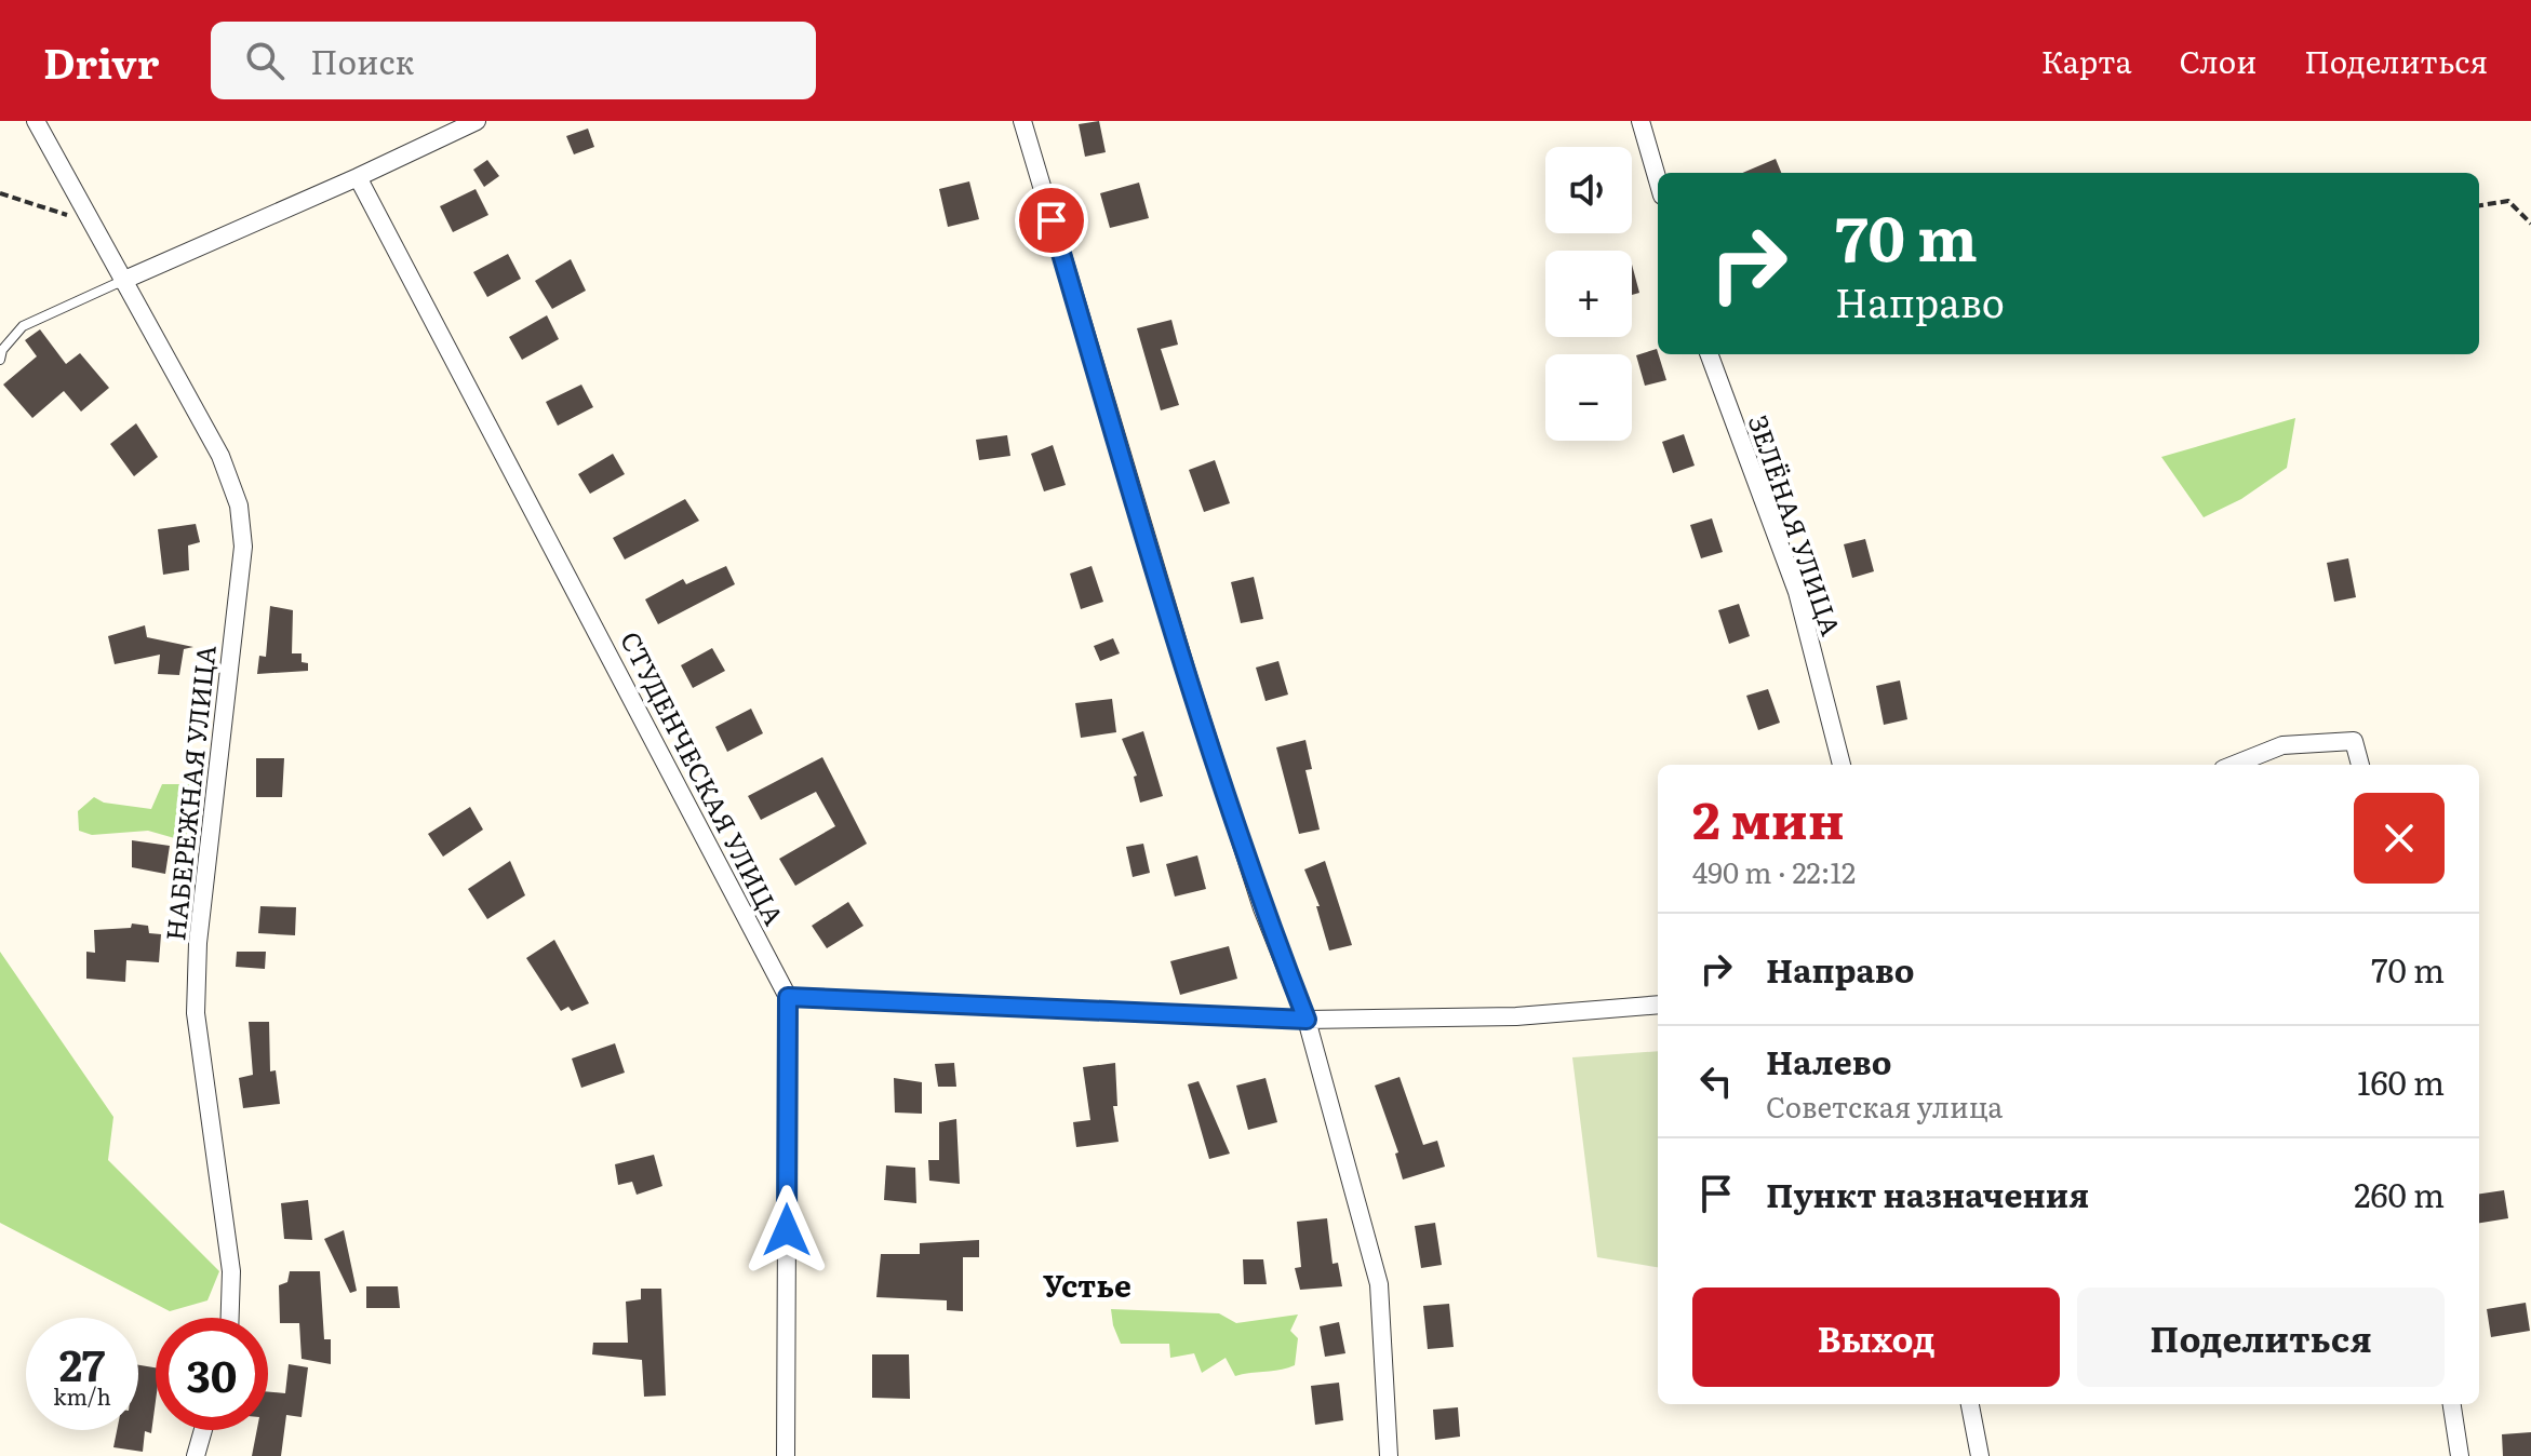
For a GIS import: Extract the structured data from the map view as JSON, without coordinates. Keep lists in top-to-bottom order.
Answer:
{
  "streets": {
    "street": ["ЗЕЛЁНАЯ УЛИЦА", "СТУДЕНЧЕСКАЯ УЛИЦА", "НАБЕРЕЖНАЯ УЛИЦА"]
  },
  "districts": ["Устье"],
  "page": {
    "header": "Drivr",
    "search": "Поиск",
    "nav": ["Карта", "Слои", "Поделиться"],
    "map_buttons": ["+", "−"],
    "turn": ["70 m", "Направо"],
    "heading": ["2 мин", "490 m · 22:12"],
    "list": [
      {
        "name": "Направо",
        "value": "70 m"
      },
      {
        "name": "Налево",
        "note": "Советская улица",
        "value": "160 m"
      },
      {
        "name": "Пункт назначения",
        "value": "260 m"
      }
    ],
    "buttons": ["Выход", "Поделиться"],
    "speed": "27 km/h",
    "limit": "30"
  }
}
